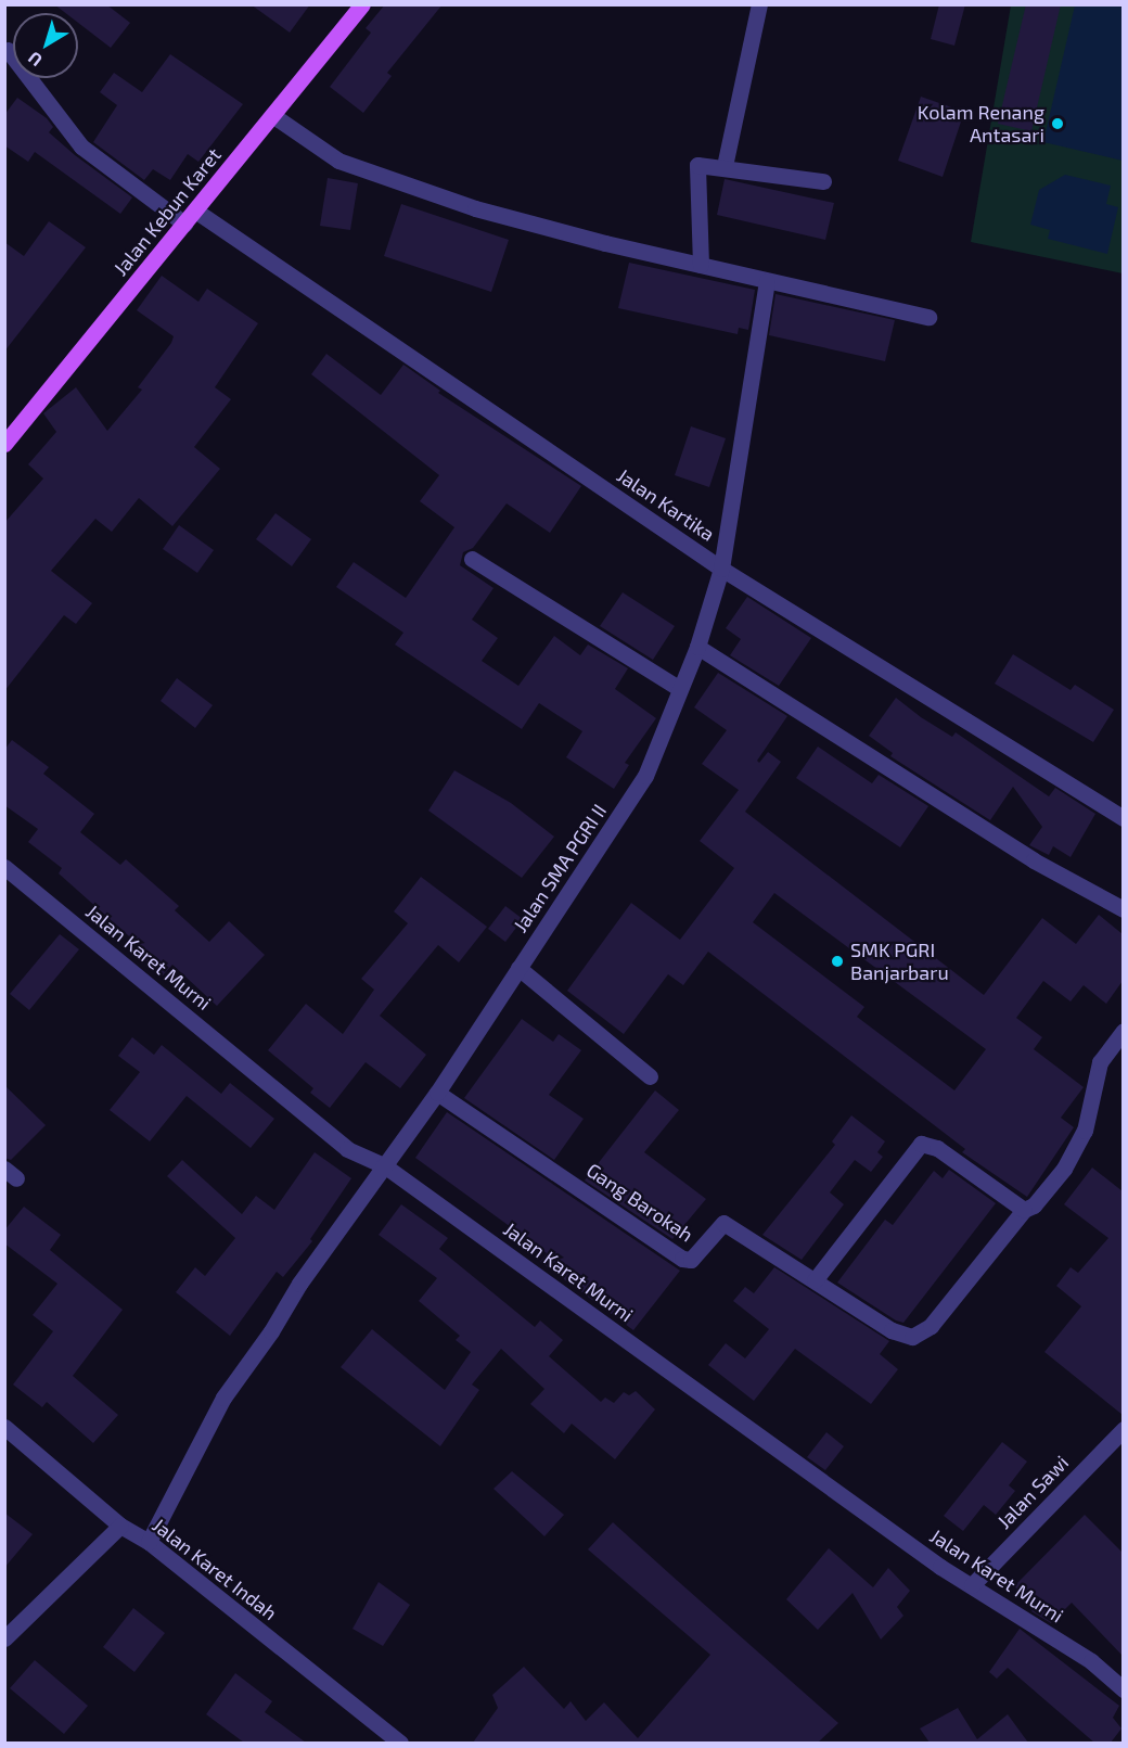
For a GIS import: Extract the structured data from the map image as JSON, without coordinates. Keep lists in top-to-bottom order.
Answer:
{
  "streets": {
    "main road": ["Jalan Kebun Karet"],
    "street": [
      "Jalan Kartika",
      "Jalan SMA PGRI II",
      "Jalan Karet Murni",
      "Gang Barokah",
      "Jalan Sawi",
      "Jalan Karet Indah"
    ]
  },
  "crossings": [
    ["Jalan Kebun Karet", "Jalan Kartika"],
    ["Jalan Kartika", "Jalan SMA PGRI II"],
    ["Jalan SMA PGRI II", "Jalan Karet Murni"],
    ["Jalan SMA PGRI II", "Gang Barokah"],
    ["Jalan SMA PGRI II", "Jalan Karet Indah"],
    ["Jalan Karet Murni", "Jalan Sawi"]
  ],
  "places": ["Kolam Renang Antasari", "SMK PGRI Banjarbaru"],
  "north": "bottom left"
}
